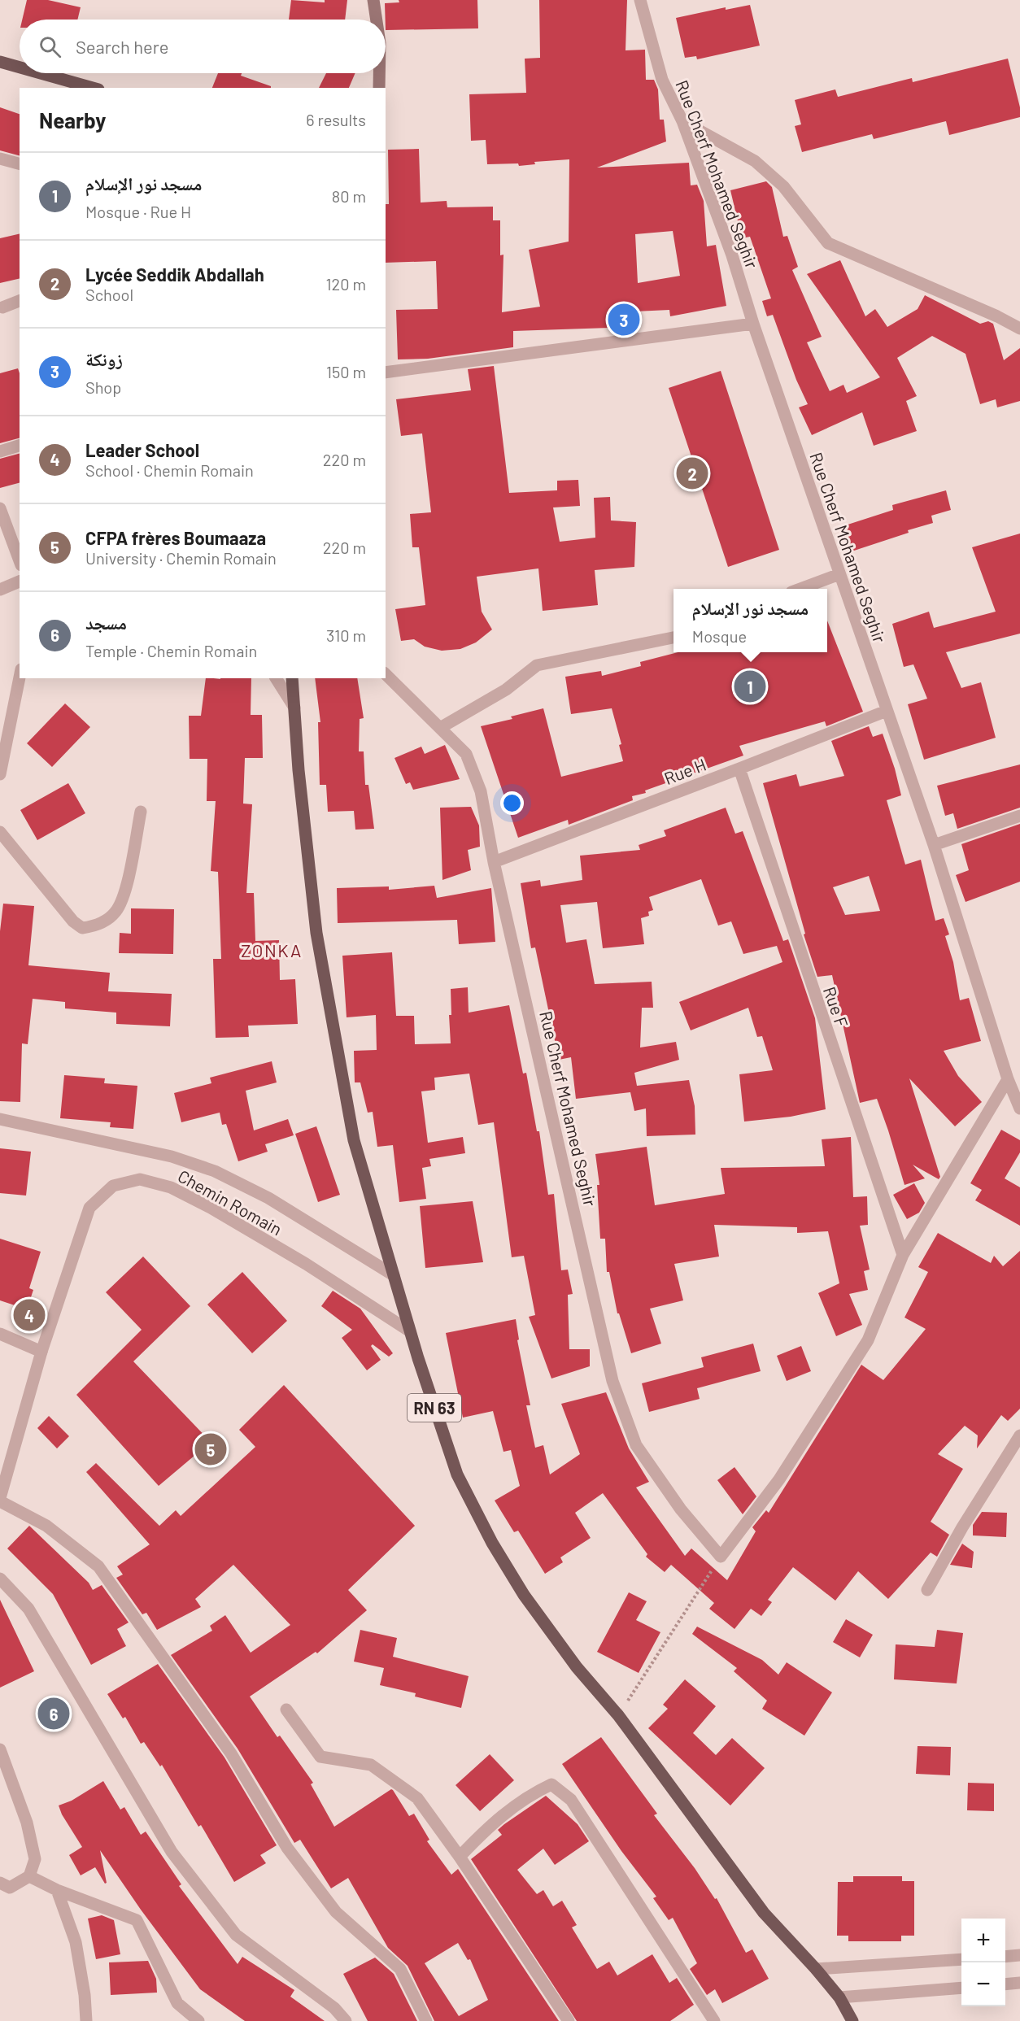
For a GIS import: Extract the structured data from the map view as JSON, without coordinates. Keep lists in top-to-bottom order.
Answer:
{
  "streets": {
    "main road": ["RN 63"],
    "street": [
      "Rue Cherf Mohamed Seghir",
      "Rue H",
      "Rue F",
      "Chemin Romain"
    ]
  },
  "crossings": [
    ["Rue Cherf Mohamed Seghir", "Rue H"],
    ["Rue H", "Rue F"],
    ["Chemin Romain", "RN 63"]
  ],
  "districts": ["ZONKA"],
  "page": {
    "search": "Search here",
    "heading": ["Nearby", "6 results"],
    "list": [
      {
        "mark": "1",
        "name": "مسجد نور الإسلام",
        "note": "Mosque · Rue H",
        "value": "80 m"
      },
      {
        "mark": "2",
        "name": "Lycée Seddik Abdallah",
        "note": "School",
        "value": "120 m"
      },
      {
        "mark": "3",
        "name": "زونكة",
        "note": "Shop",
        "value": "150 m"
      },
      {
        "mark": "4",
        "name": "Leader School",
        "note": "School · Chemin Romain",
        "value": "220 m"
      },
      {
        "mark": "5",
        "name": "CFPA frères Boumaaza",
        "note": "University · Chemin Romain",
        "value": "220 m"
      },
      {
        "mark": "6",
        "name": "مسجد",
        "note": "Temple · Chemin Romain",
        "value": "310 m"
      }
    ],
    "pins": [
      "3",
      "2",
      "1",
      "4",
      "5",
      "6"
    ],
    "popup": ["مسجد نور الإسلام", "Mosque"],
    "map_buttons": ["+", "−"]
  }
}
